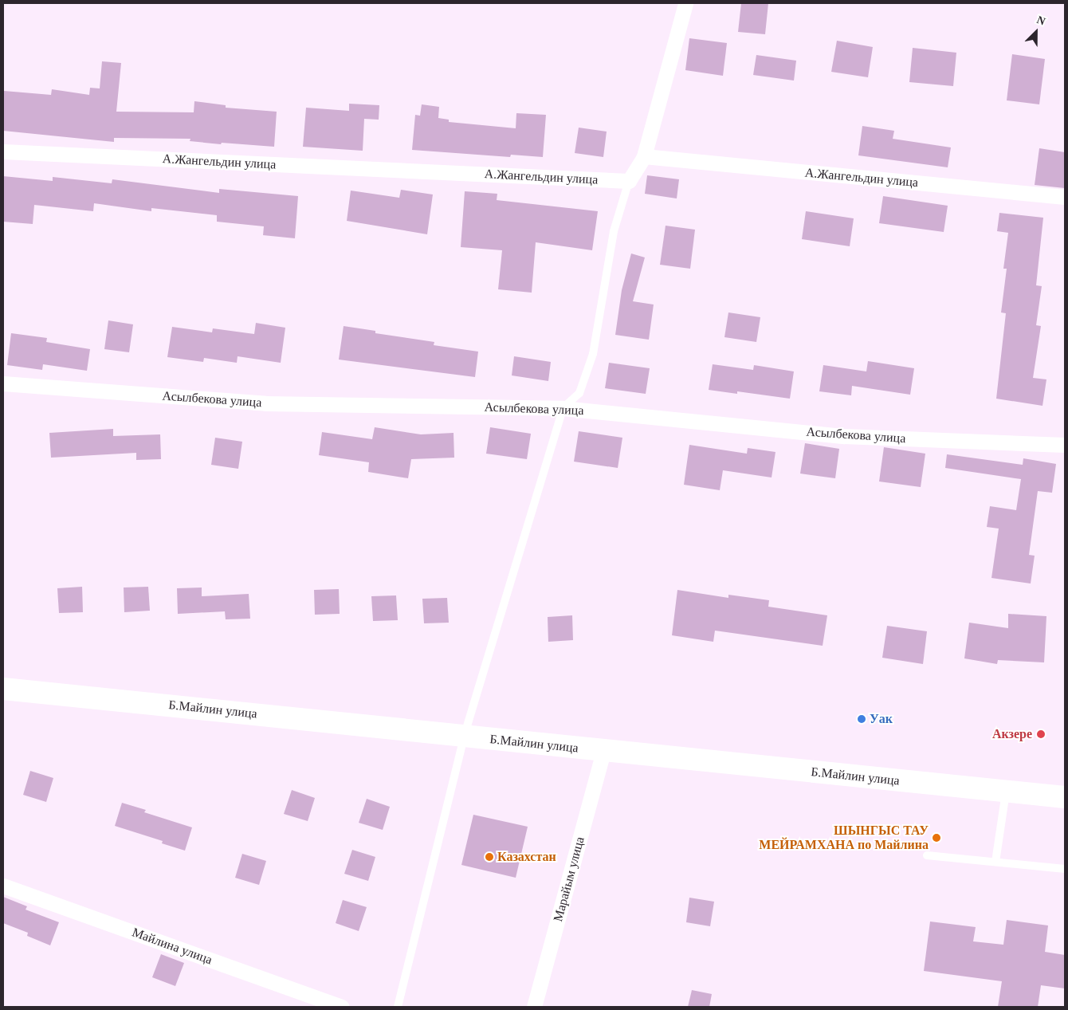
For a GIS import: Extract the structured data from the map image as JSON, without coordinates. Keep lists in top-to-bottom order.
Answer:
{
  "streets": {
    "street": [
      "А.Жангельдин улица",
      "Асылбекова улица",
      "Б.Майлин улица",
      "Марайым улица",
      "Майлина улица"
    ]
  },
  "crossings": [
    ["Б.Майлин улица", "Марайым улица"]
  ],
  "places": [
    "Уак",
    "Акзере",
    "ШЫНГЫС ТАУ МЕЙРАМХАНА по Майлина",
    "Казахстан"
  ],
  "north": "top right"
}
